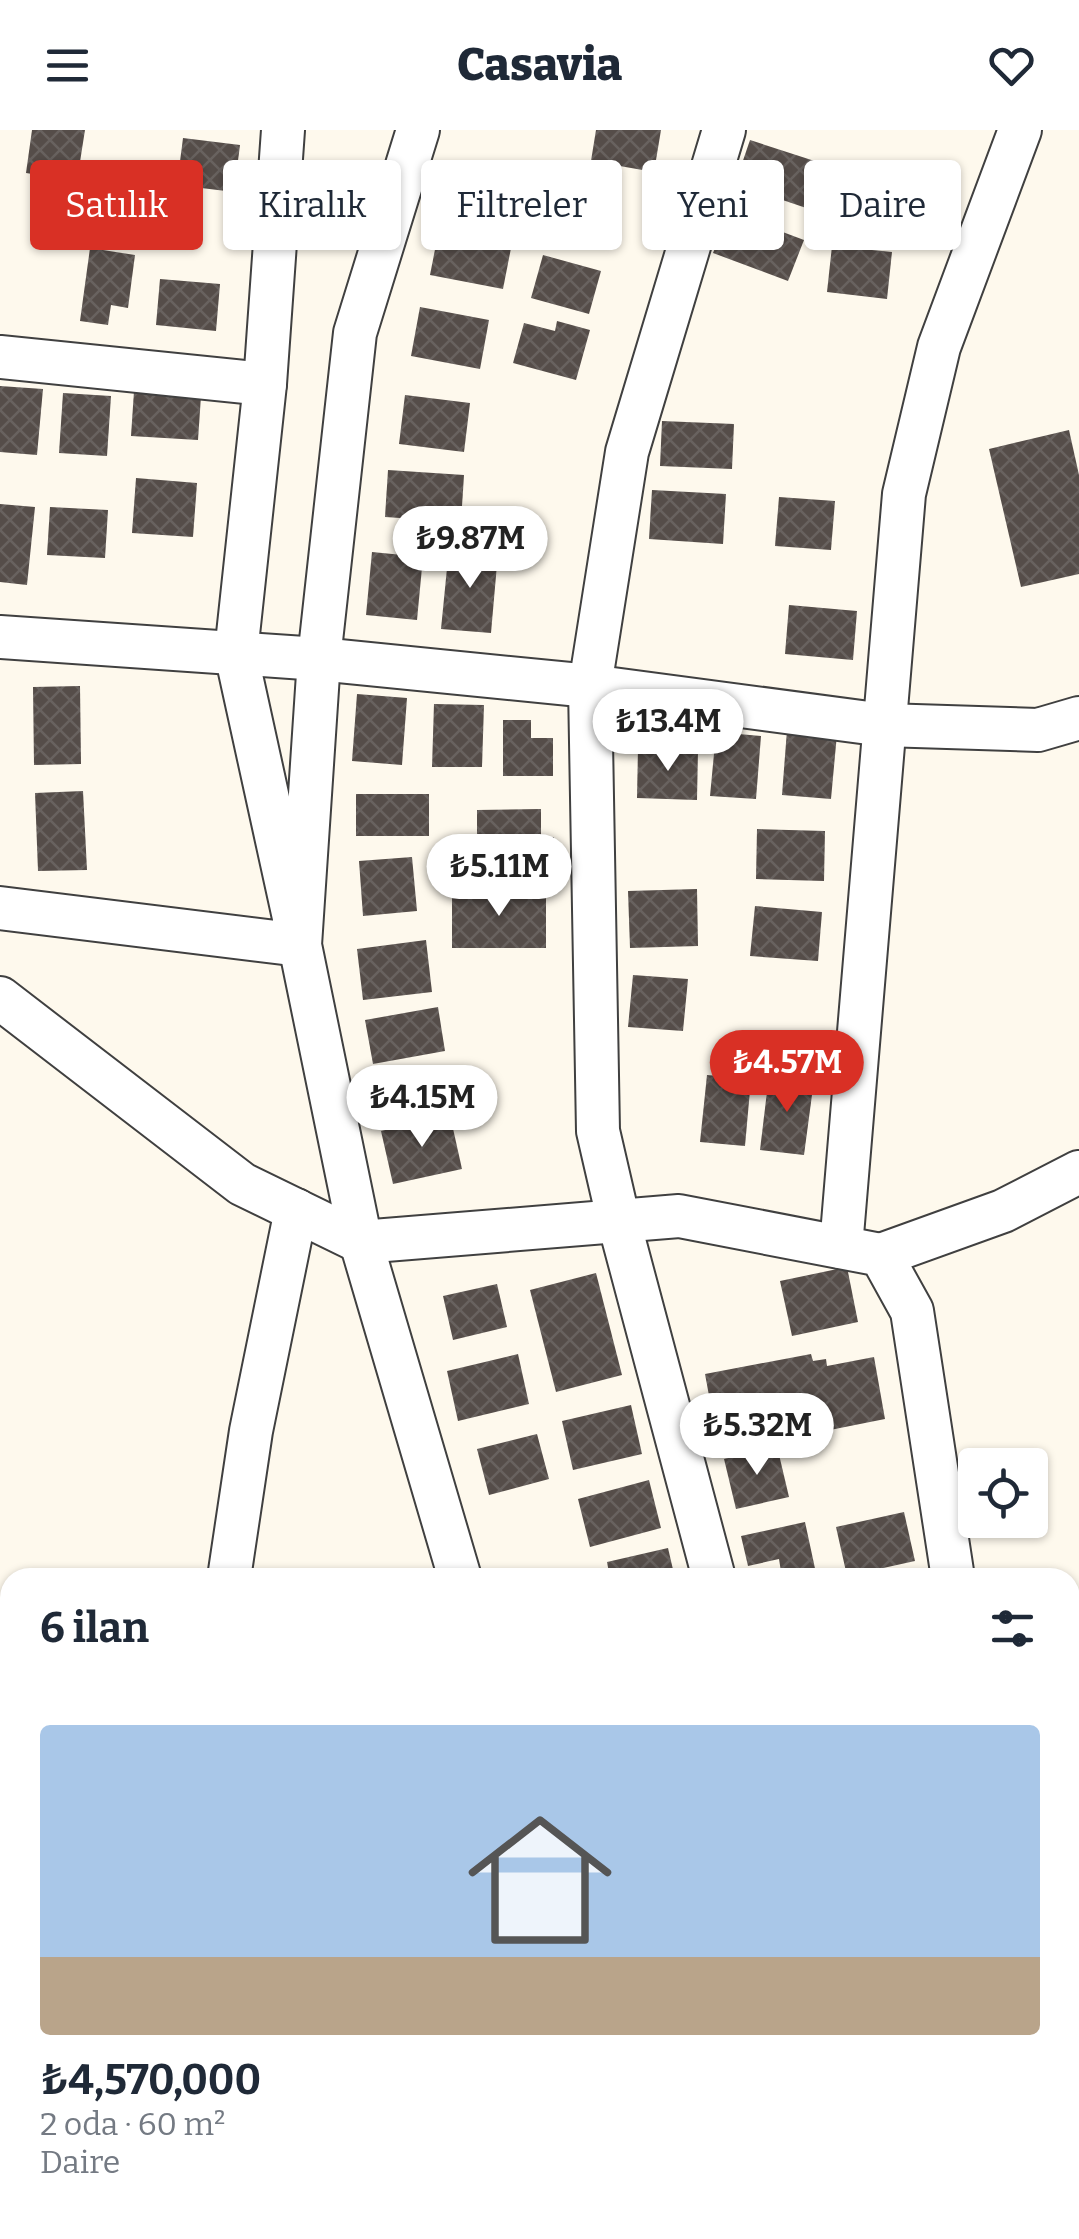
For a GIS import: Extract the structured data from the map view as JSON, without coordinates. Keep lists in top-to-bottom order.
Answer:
{
  "page": {
    "header": "Casavia",
    "chip": [
      "Satılık",
      "Kiralık",
      "Filtreler",
      "Yeni",
      "Daire"
    ],
    "price": [
      "₺9.87M",
      "₺13.4M",
      "₺5.11M",
      "₺4.57M",
      "₺4.15M",
      "₺5.32M"
    ],
    "heading": "6 ilan",
    "list": [
      {
        "name": "₺4,570,000",
        "note": "2 oda · 60 m² · Daire"
      }
    ]
  }
}
